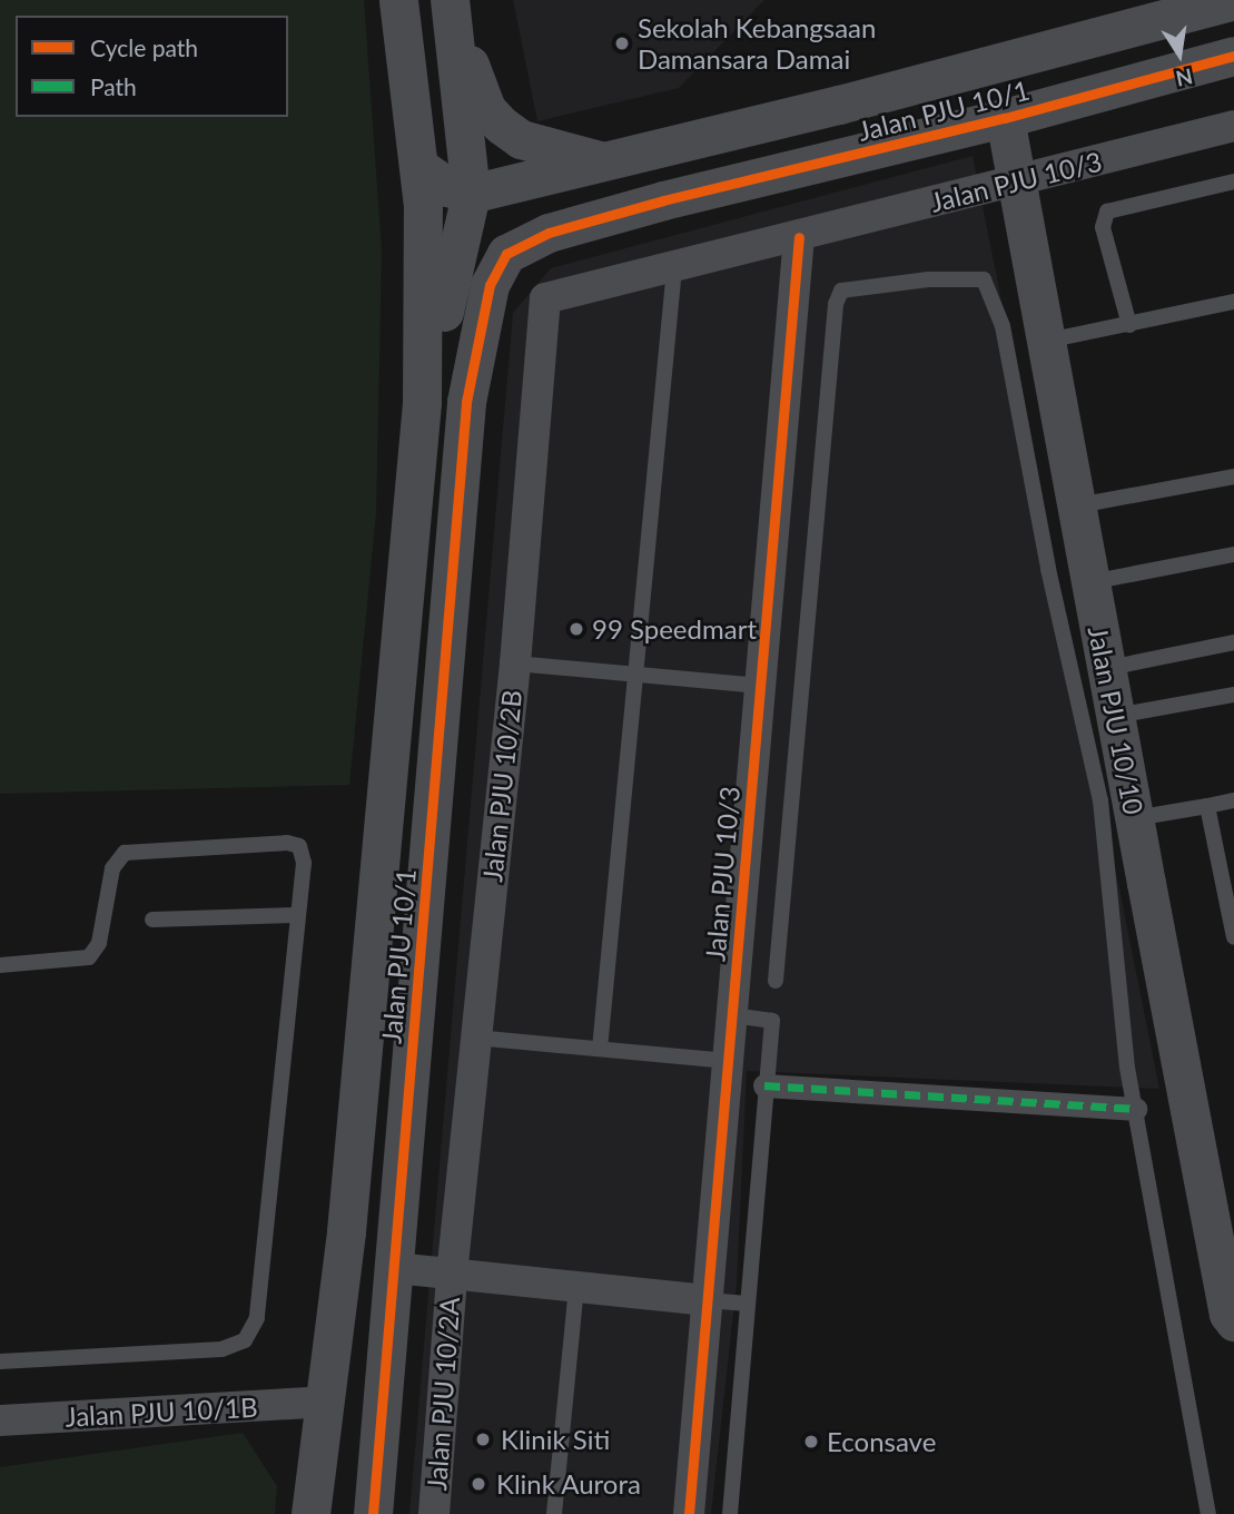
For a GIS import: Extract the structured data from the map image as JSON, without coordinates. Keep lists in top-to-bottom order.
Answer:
{
  "streets": {
    "street": [
      "Jalan PJU 10/1",
      "Jalan PJU 10/3",
      "Jalan PJU 10/10",
      "Jalan PJU 10/2B",
      "Jalan PJU 10/2A",
      "Jalan PJU 10/1B"
    ]
  },
  "crossings": [
    ["Jalan PJU 10/1", "Jalan PJU 10/10"],
    ["Jalan PJU 10/1", "Jalan PJU 10/1B"],
    ["Jalan PJU 10/3", "Jalan PJU 10/10"],
    ["Jalan PJU 10/3", "Jalan PJU 10/2B"],
    ["Jalan PJU 10/2B", "Jalan PJU 10/2A"]
  ],
  "places": [
    "Sekolah Kebangsaan Damansara Damai",
    "99 Speedmart",
    "Klinik Siti",
    "Econsave",
    "Klink Aurora"
  ],
  "legend": ["Cycle path", "Path"],
  "north": "bottom"
}
